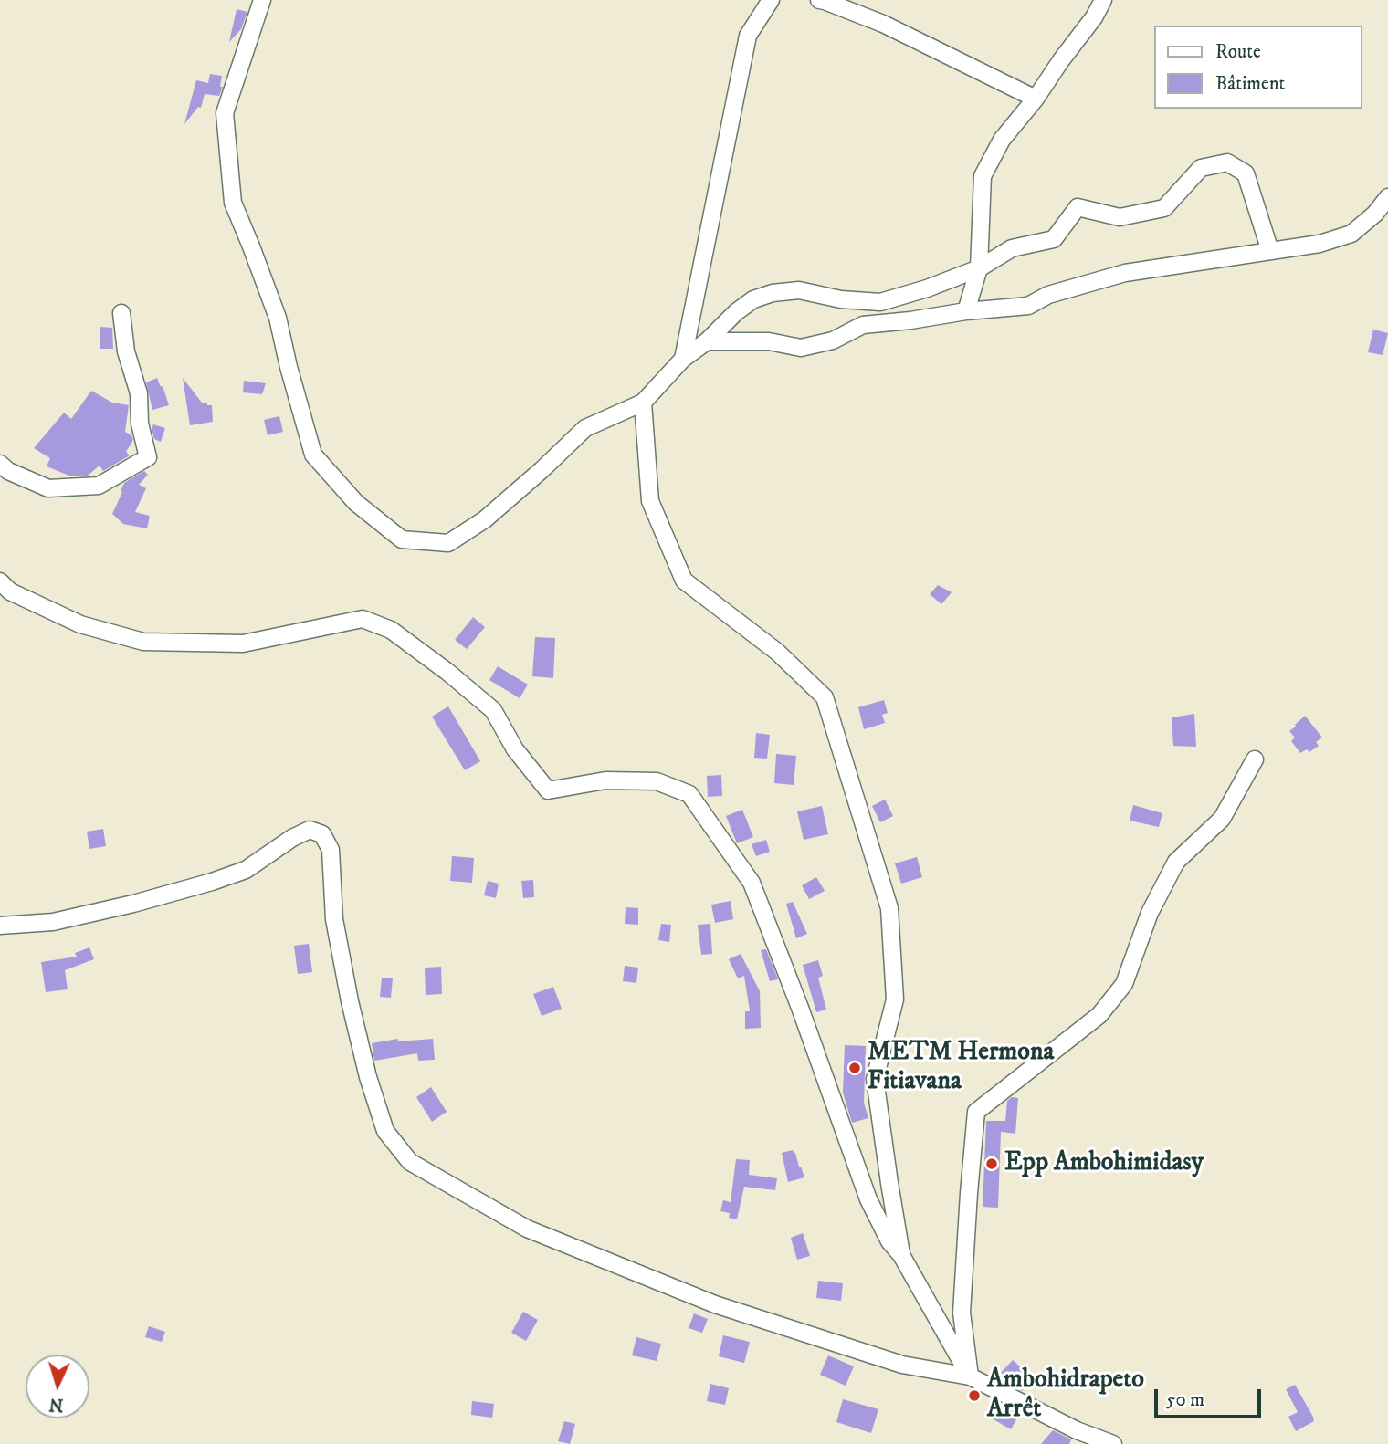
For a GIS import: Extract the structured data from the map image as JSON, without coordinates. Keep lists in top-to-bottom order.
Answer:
{
  "places": ["METM Hermona Fitiavana", "Epp Ambohimidasy", "Ambohidrapeto Arrêt"],
  "legend": ["Route", "Bâtiment"],
  "scale_bar": "50 m",
  "north": "bottom"
}
